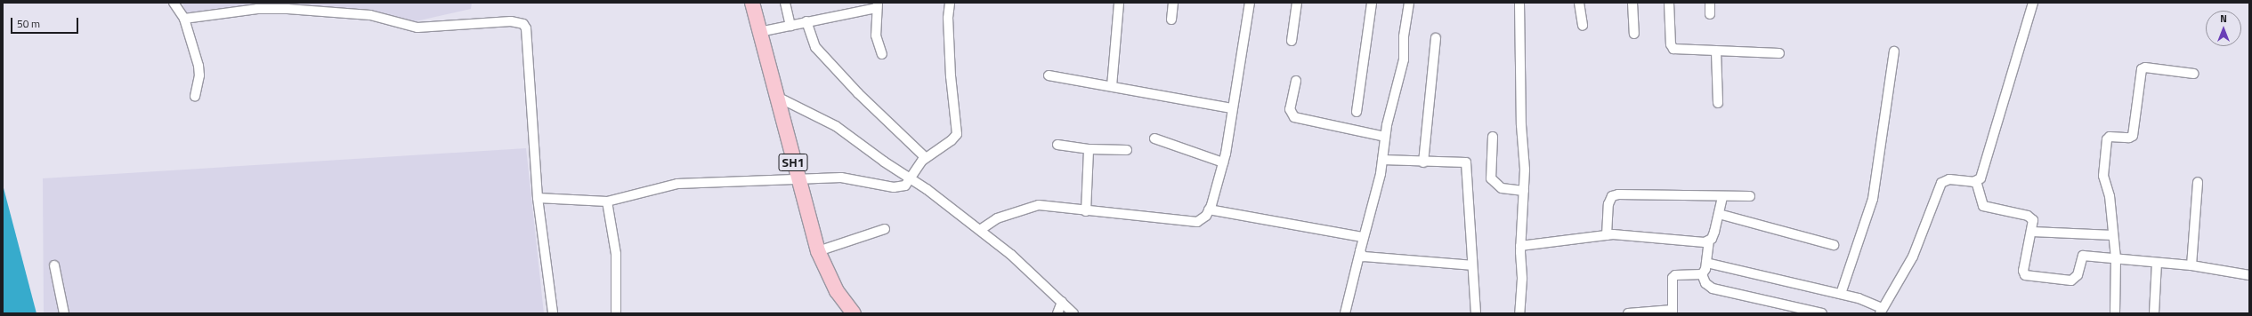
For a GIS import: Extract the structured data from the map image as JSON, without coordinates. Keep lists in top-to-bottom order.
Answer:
{
  "streets": {
    "main road": ["SH1"]
  },
  "scale_bar": "50 m",
  "north": "top"
}
